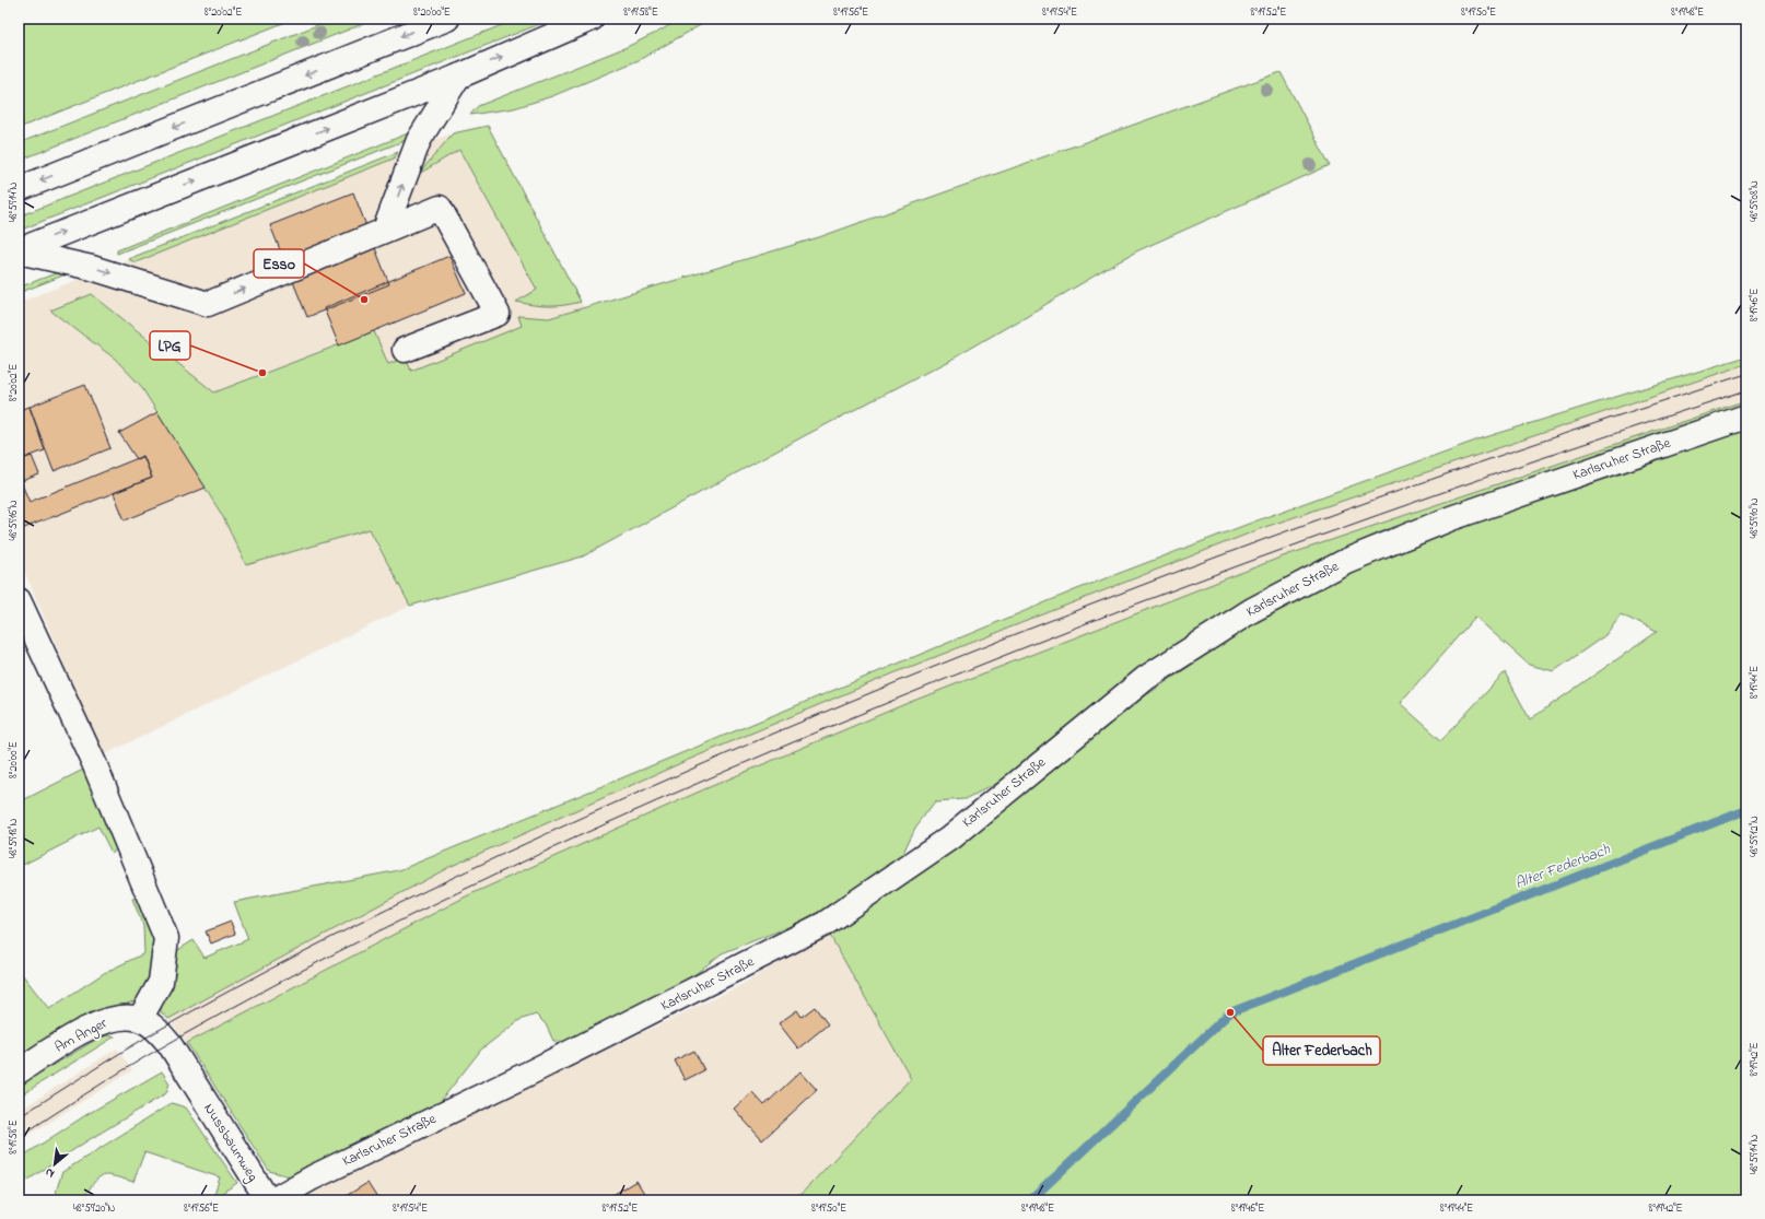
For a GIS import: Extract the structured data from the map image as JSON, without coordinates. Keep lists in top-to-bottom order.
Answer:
{
  "streets": {
    "main road": ["Karlsruher Straße", "Am Anger", "Nussbaumweg"]
  },
  "crossings": [
    ["Am Anger", "Nussbaumweg"]
  ],
  "water": ["Alter Federbach"],
  "places": ["Esso", "LPG", "Alter Federbach"],
  "north": "bottom left",
  "coordinates": [
    "8°20'02\"E",
    "8°20'00\"E",
    "8°19'58\"E",
    "8°19'56\"E",
    "8°19'54\"E",
    "8°19'52\"E",
    "8°19'50\"E",
    "8°19'48\"E",
    "48°59'08\"N",
    "48°59'14\"N",
    "8°19'46\"E",
    "48°59'10\"N",
    "48°59'16\"N",
    "8°19'44\"E",
    "48°59'12\"N",
    "48°59'18\"N",
    "8°19'42\"E",
    "48°59'20\"N"
  ]
}
